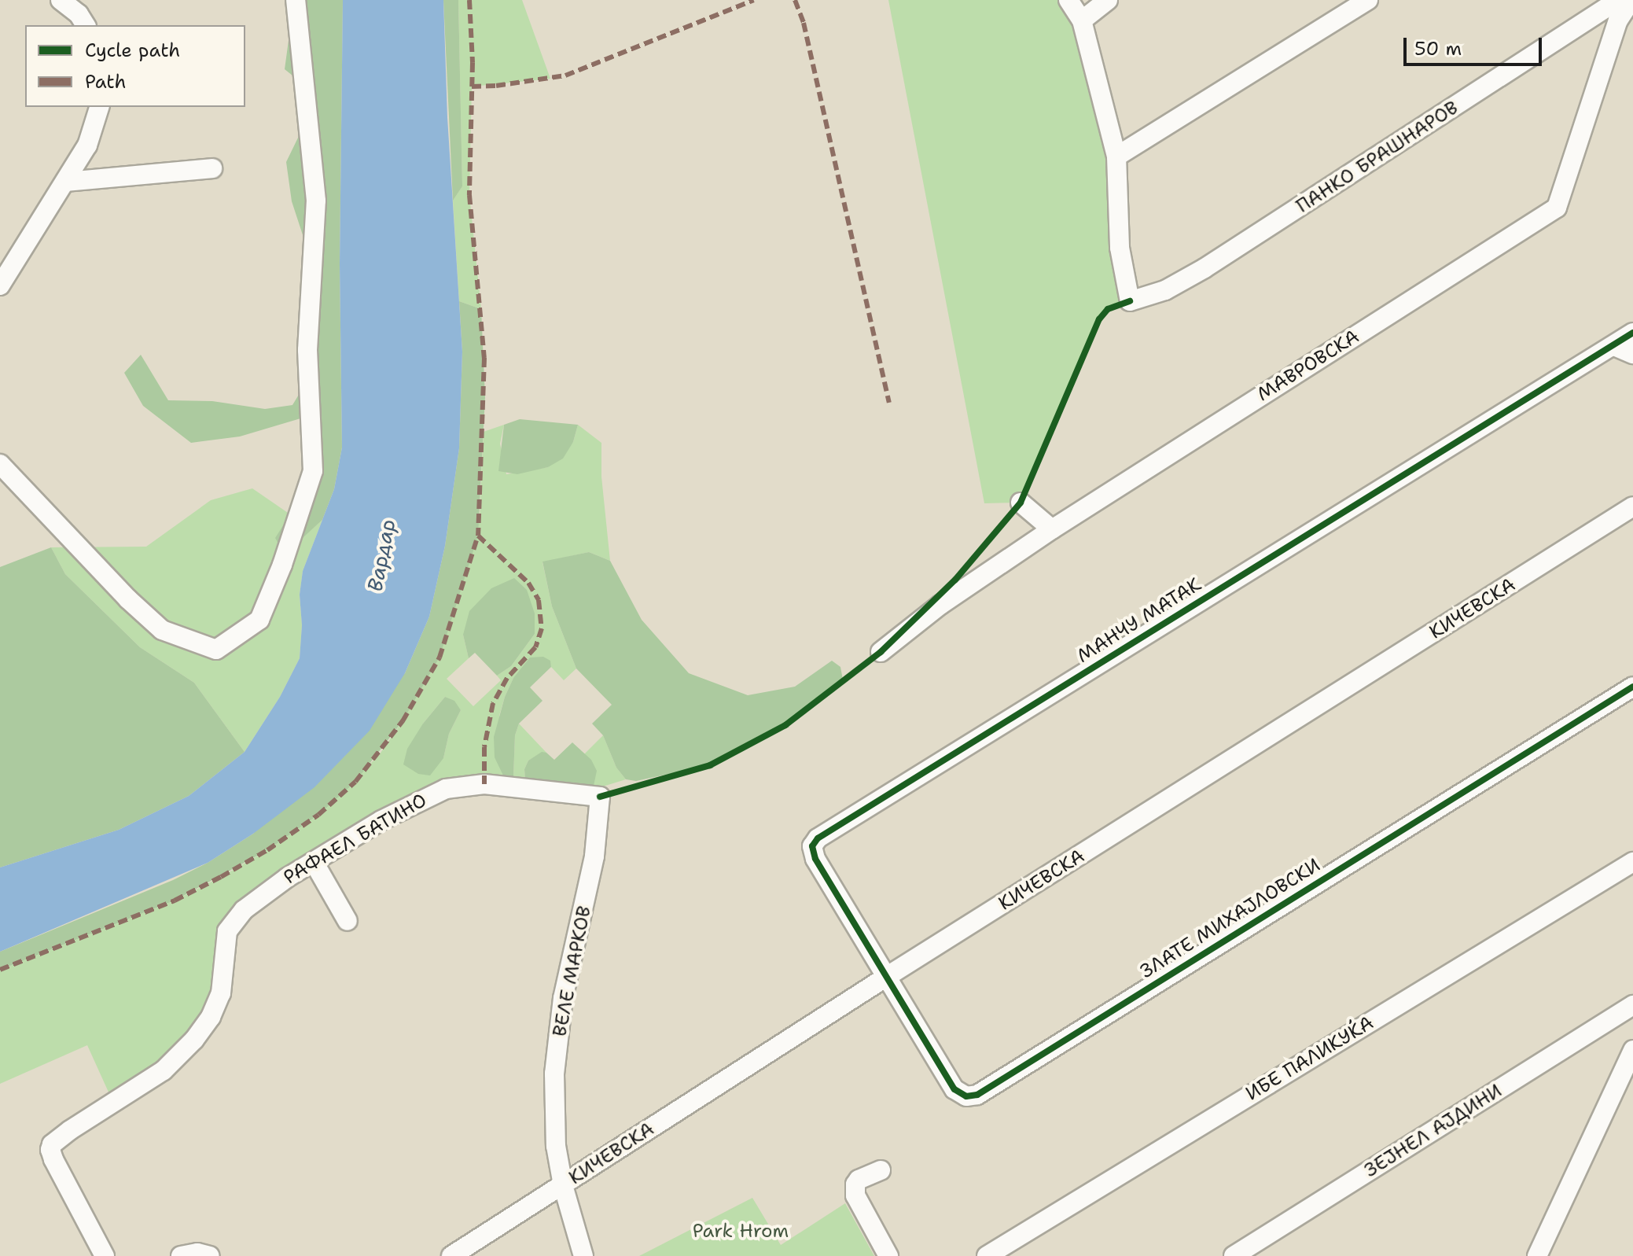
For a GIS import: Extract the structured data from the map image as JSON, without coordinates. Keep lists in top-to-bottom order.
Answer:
{
  "streets": {
    "street": [
      "ПАНКО БРАШНАРОВ",
      "МАВРОВСКА",
      "КИЧЕВСКА",
      "МАНЧУ МАТАК",
      "РАФАЕЛ БАТИНО",
      "ЗЛАТЕ МИХАЈЛОВСКИ",
      "ВЕЛЕ МАРКОВ",
      "ИБЕ ПАЛИКУЌА",
      "ЗЕЈНЕЛ АЈДИНИ"
    ]
  },
  "crossings": [
    ["КИЧЕВСКА", "МАНЧУ МАТАК"],
    ["КИЧЕВСКА", "ЗЛАТЕ МИХАЈЛОВСКИ"],
    ["КИЧЕВСКА", "ВЕЛЕ МАРКОВ"],
    ["МАНЧУ МАТАК", "ЗЛАТЕ МИХАЈЛОВСКИ"],
    ["РАФАЕЛ БАТИНО", "ВЕЛЕ МАРКОВ"]
  ],
  "water": ["Вардар"],
  "parks": ["Park Hrom"],
  "legend": ["Cycle path", "Path"],
  "scale_bar": "50 m"
}
